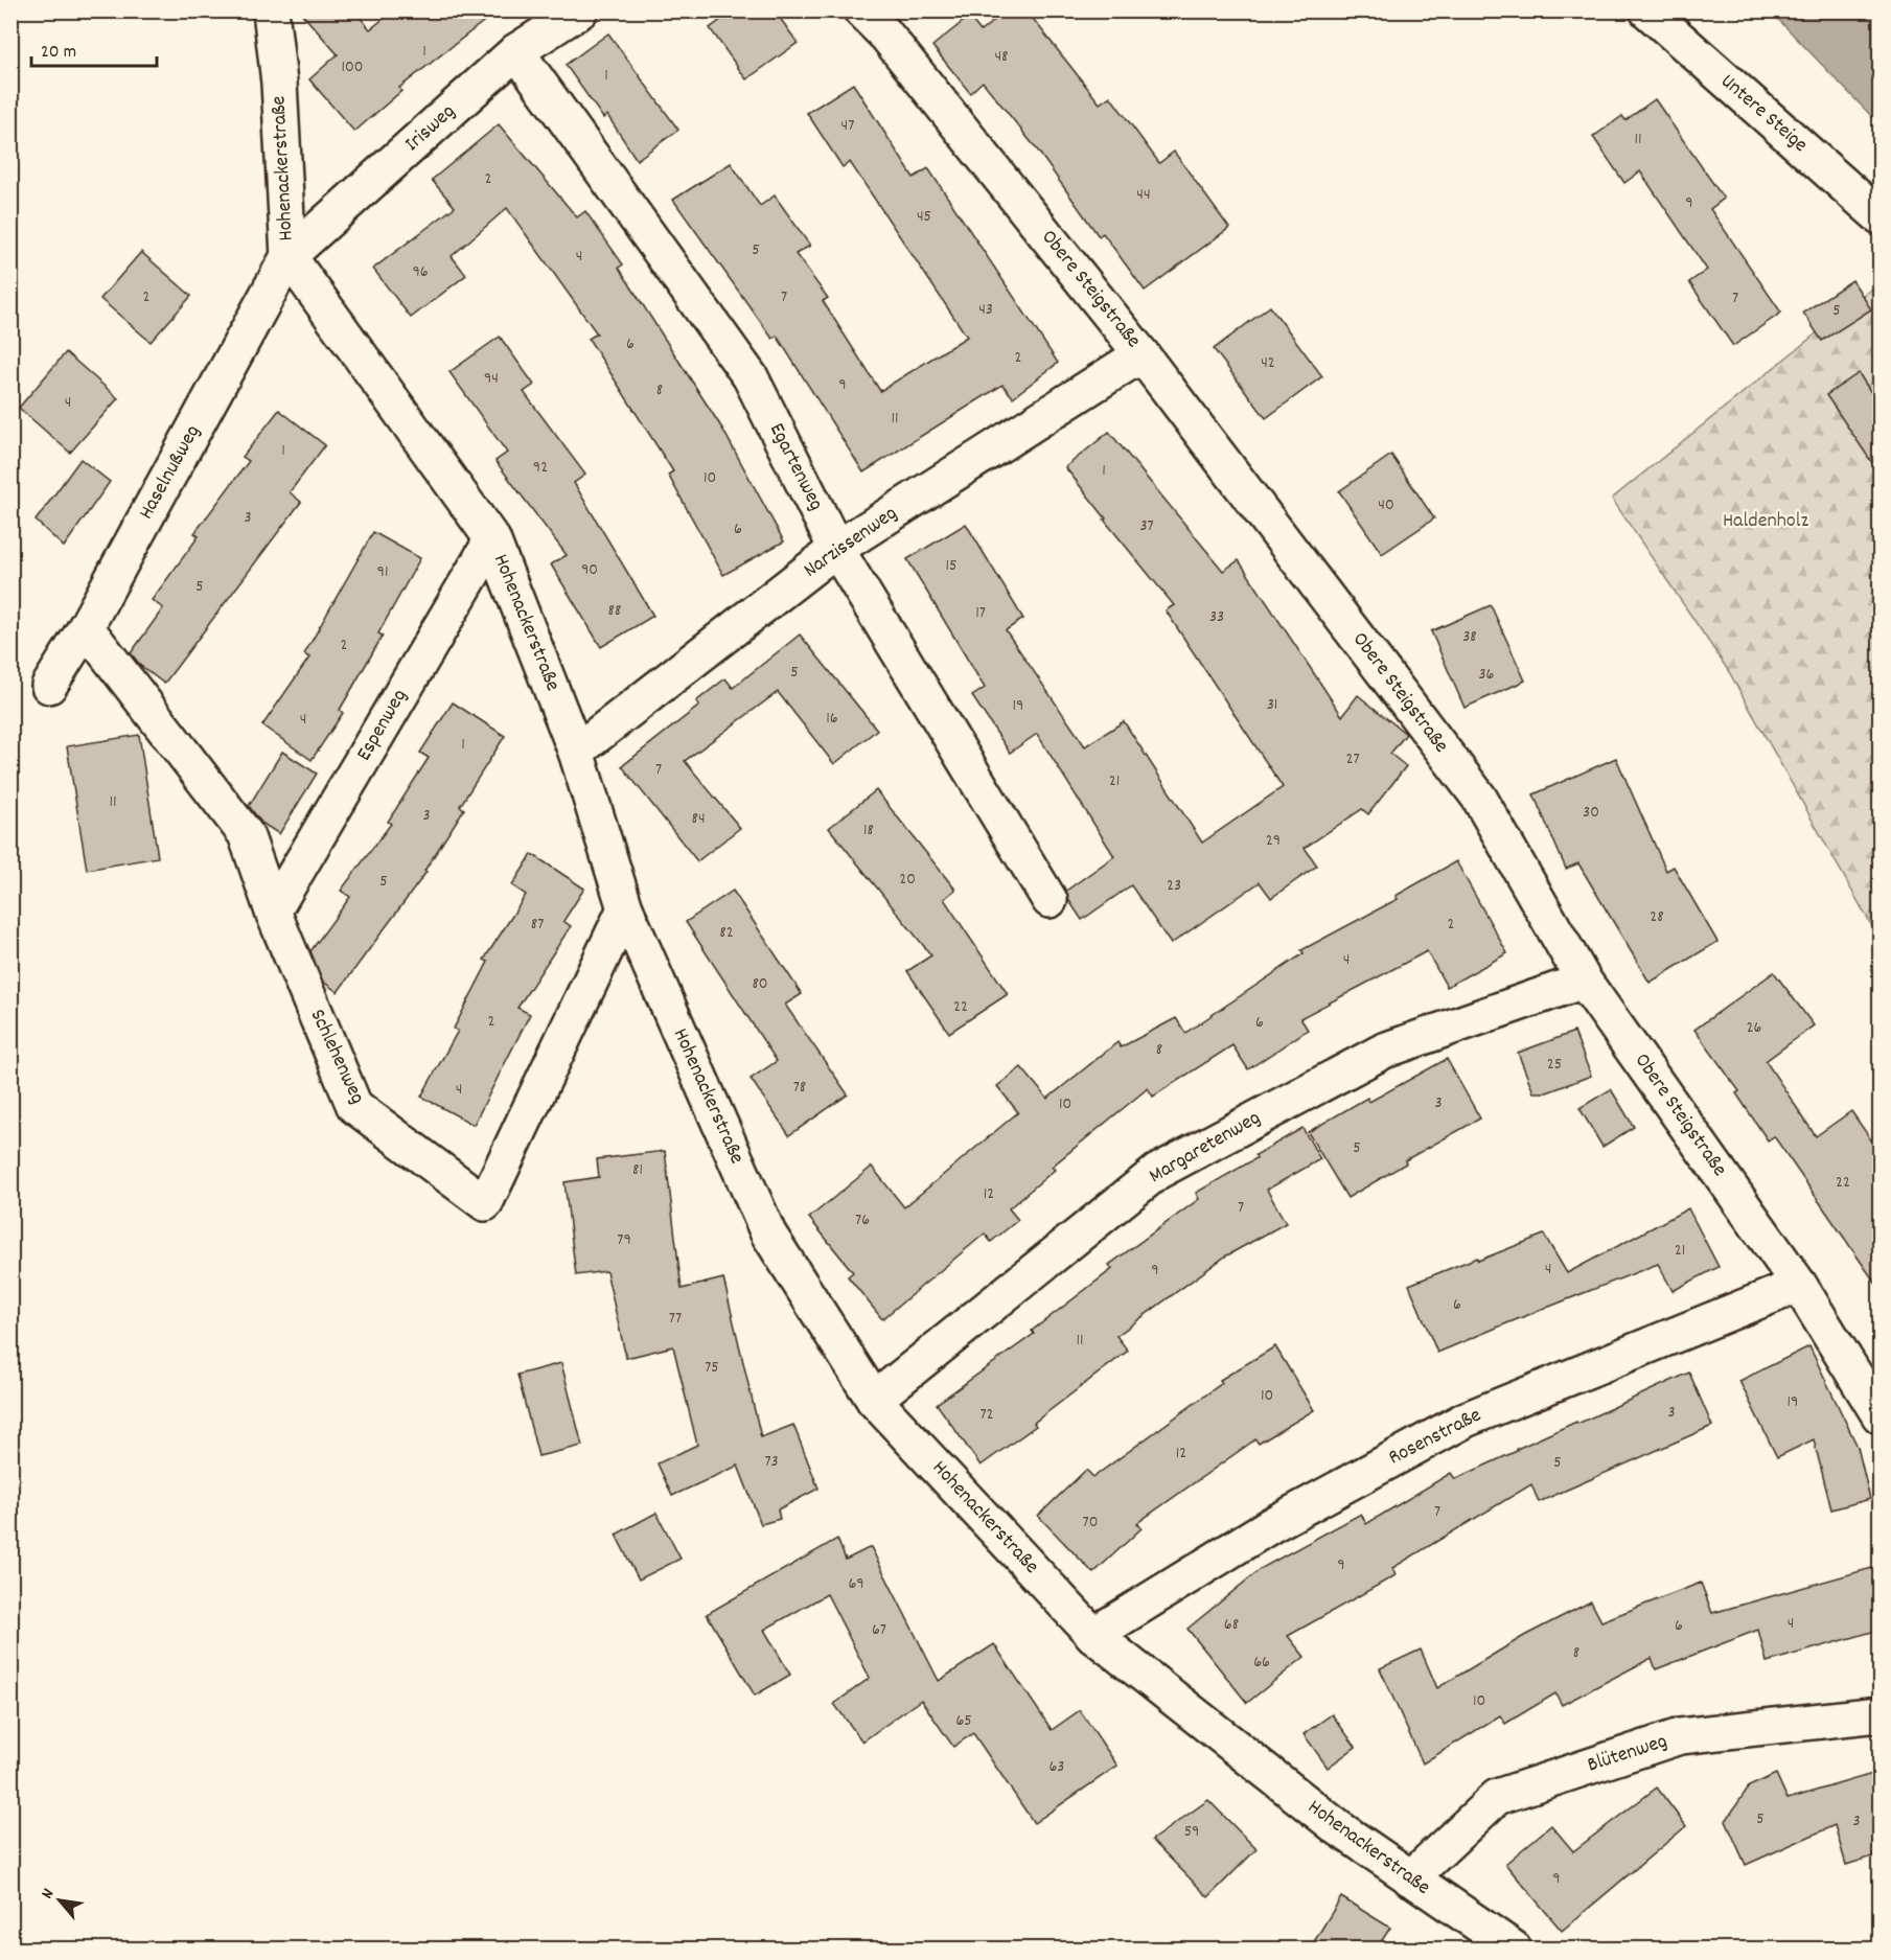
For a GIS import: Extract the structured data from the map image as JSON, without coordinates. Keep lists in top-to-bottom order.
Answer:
{
  "streets": {
    "street": [
      "Untere Steige",
      "Irisweg",
      "Hohenackerstraße",
      "Obere Steigstraße",
      "Egartenweg",
      "Haselnußweg",
      "Narzissenweg",
      "Espenweg",
      "Schlehenweg",
      "Margaretenweg",
      "Rosenstraße",
      "Blütenweg"
    ]
  },
  "crossings": [
    ["Irisweg", "Hohenackerstraße"],
    ["Irisweg", "Egartenweg"],
    ["Irisweg", "Haselnußweg"],
    ["Hohenackerstraße", "Haselnußweg"],
    ["Hohenackerstraße", "Narzissenweg"],
    ["Hohenackerstraße", "Espenweg"],
    ["Hohenackerstraße", "Schlehenweg"],
    ["Hohenackerstraße", "Margaretenweg"],
    ["Hohenackerstraße", "Rosenstraße"],
    ["Hohenackerstraße", "Blütenweg"],
    ["Obere Steigstraße", "Narzissenweg"],
    ["Obere Steigstraße", "Margaretenweg"],
    ["Obere Steigstraße", "Rosenstraße"],
    ["Egartenweg", "Narzissenweg"],
    ["Haselnußweg", "Schlehenweg"],
    ["Espenweg", "Schlehenweg"]
  ],
  "parks": ["Haldenholz"],
  "house_numbers": [
    "1",
    "48",
    "100",
    "1",
    "47",
    "11",
    "2",
    "44",
    "9",
    "45",
    "5",
    "4",
    "96",
    "2",
    "7",
    "7",
    "43",
    "5",
    "6",
    "2",
    "42",
    "94",
    "9",
    "8",
    "4",
    "11",
    "1",
    "92",
    "1",
    "10",
    "40",
    "3",
    "37",
    "6",
    "15",
    "90",
    "91",
    "5",
    "88",
    "17",
    "33",
    "38",
    "2",
    "5",
    "36",
    "31",
    "19",
    "16",
    "4",
    "1",
    "27",
    "7",
    "21",
    "11",
    "30",
    "3",
    "84",
    "18",
    "29",
    "20",
    "5",
    "23",
    "28",
    "87",
    "2",
    "82",
    "4",
    "80",
    "22",
    "2",
    "6",
    "26",
    "8",
    "25",
    "78",
    "4",
    "3",
    "10",
    "5",
    "81",
    "22",
    "12",
    "7",
    "76",
    "79",
    "21",
    "4",
    "9",
    "6",
    "77",
    "11",
    "75",
    "10",
    "19",
    "3",
    "72",
    "12",
    "73",
    "5",
    "7",
    "70",
    "9",
    "69",
    "4",
    "68",
    "6",
    "67",
    "8",
    "66",
    "10",
    "65",
    "63",
    "5",
    "3",
    "59",
    "9"
  ],
  "scale_bar": "20 m",
  "north": "top left"
}
